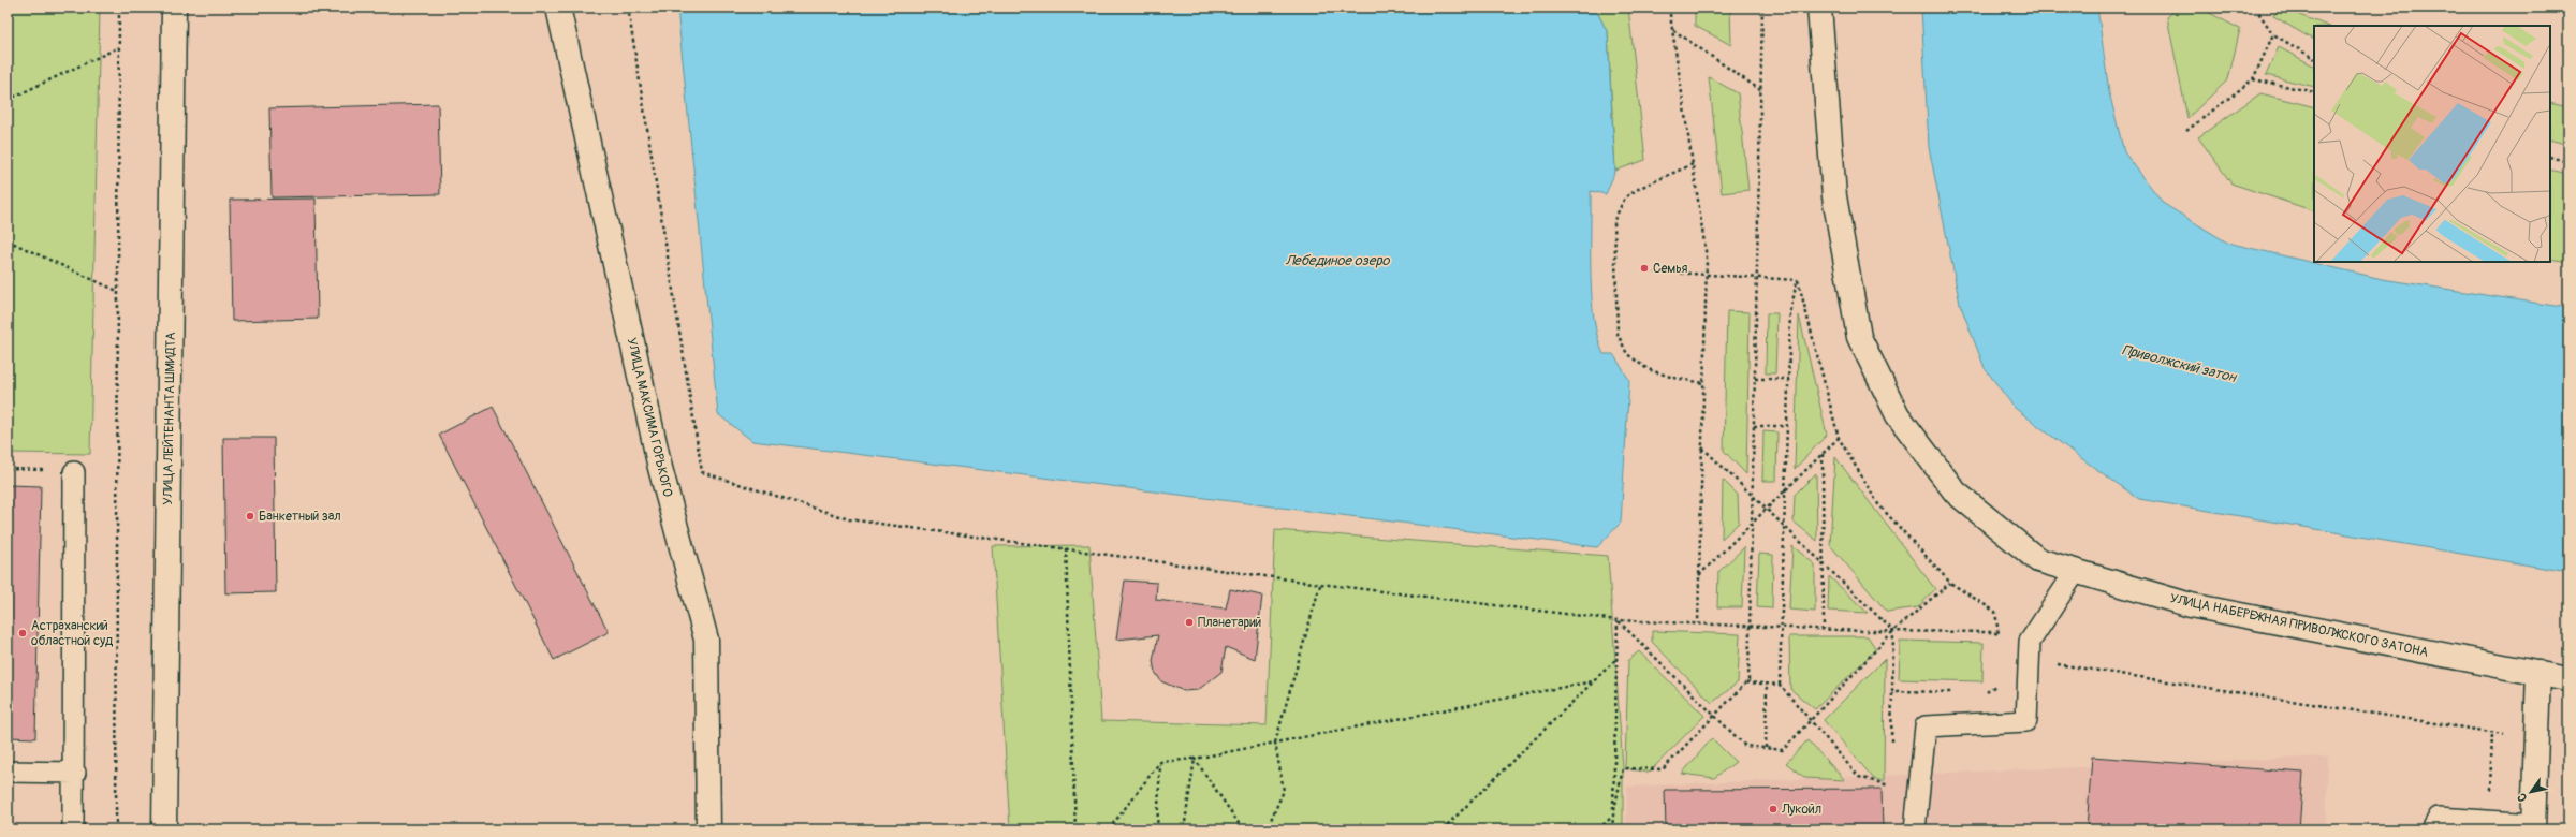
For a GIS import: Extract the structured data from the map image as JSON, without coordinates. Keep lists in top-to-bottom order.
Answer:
{
  "streets": {
    "street": ["УЛИЦА МАКСИМА ГОРЬКОГО", "УЛИЦА ЛЕЙТЕНАНТА ШМИДТА", "УЛИЦА НАБЕРЕЖНАЯ ПРИВОЛЖСКОГО ЗАТОНА"]
  },
  "water": ["Лебединое озеро", "Приволжский затон"],
  "places": [
    "Семья",
    "Банкетный зал",
    "Планетарий",
    "Астраханский областной суд",
    "Лукойл"
  ],
  "north": "bottom left"
}
